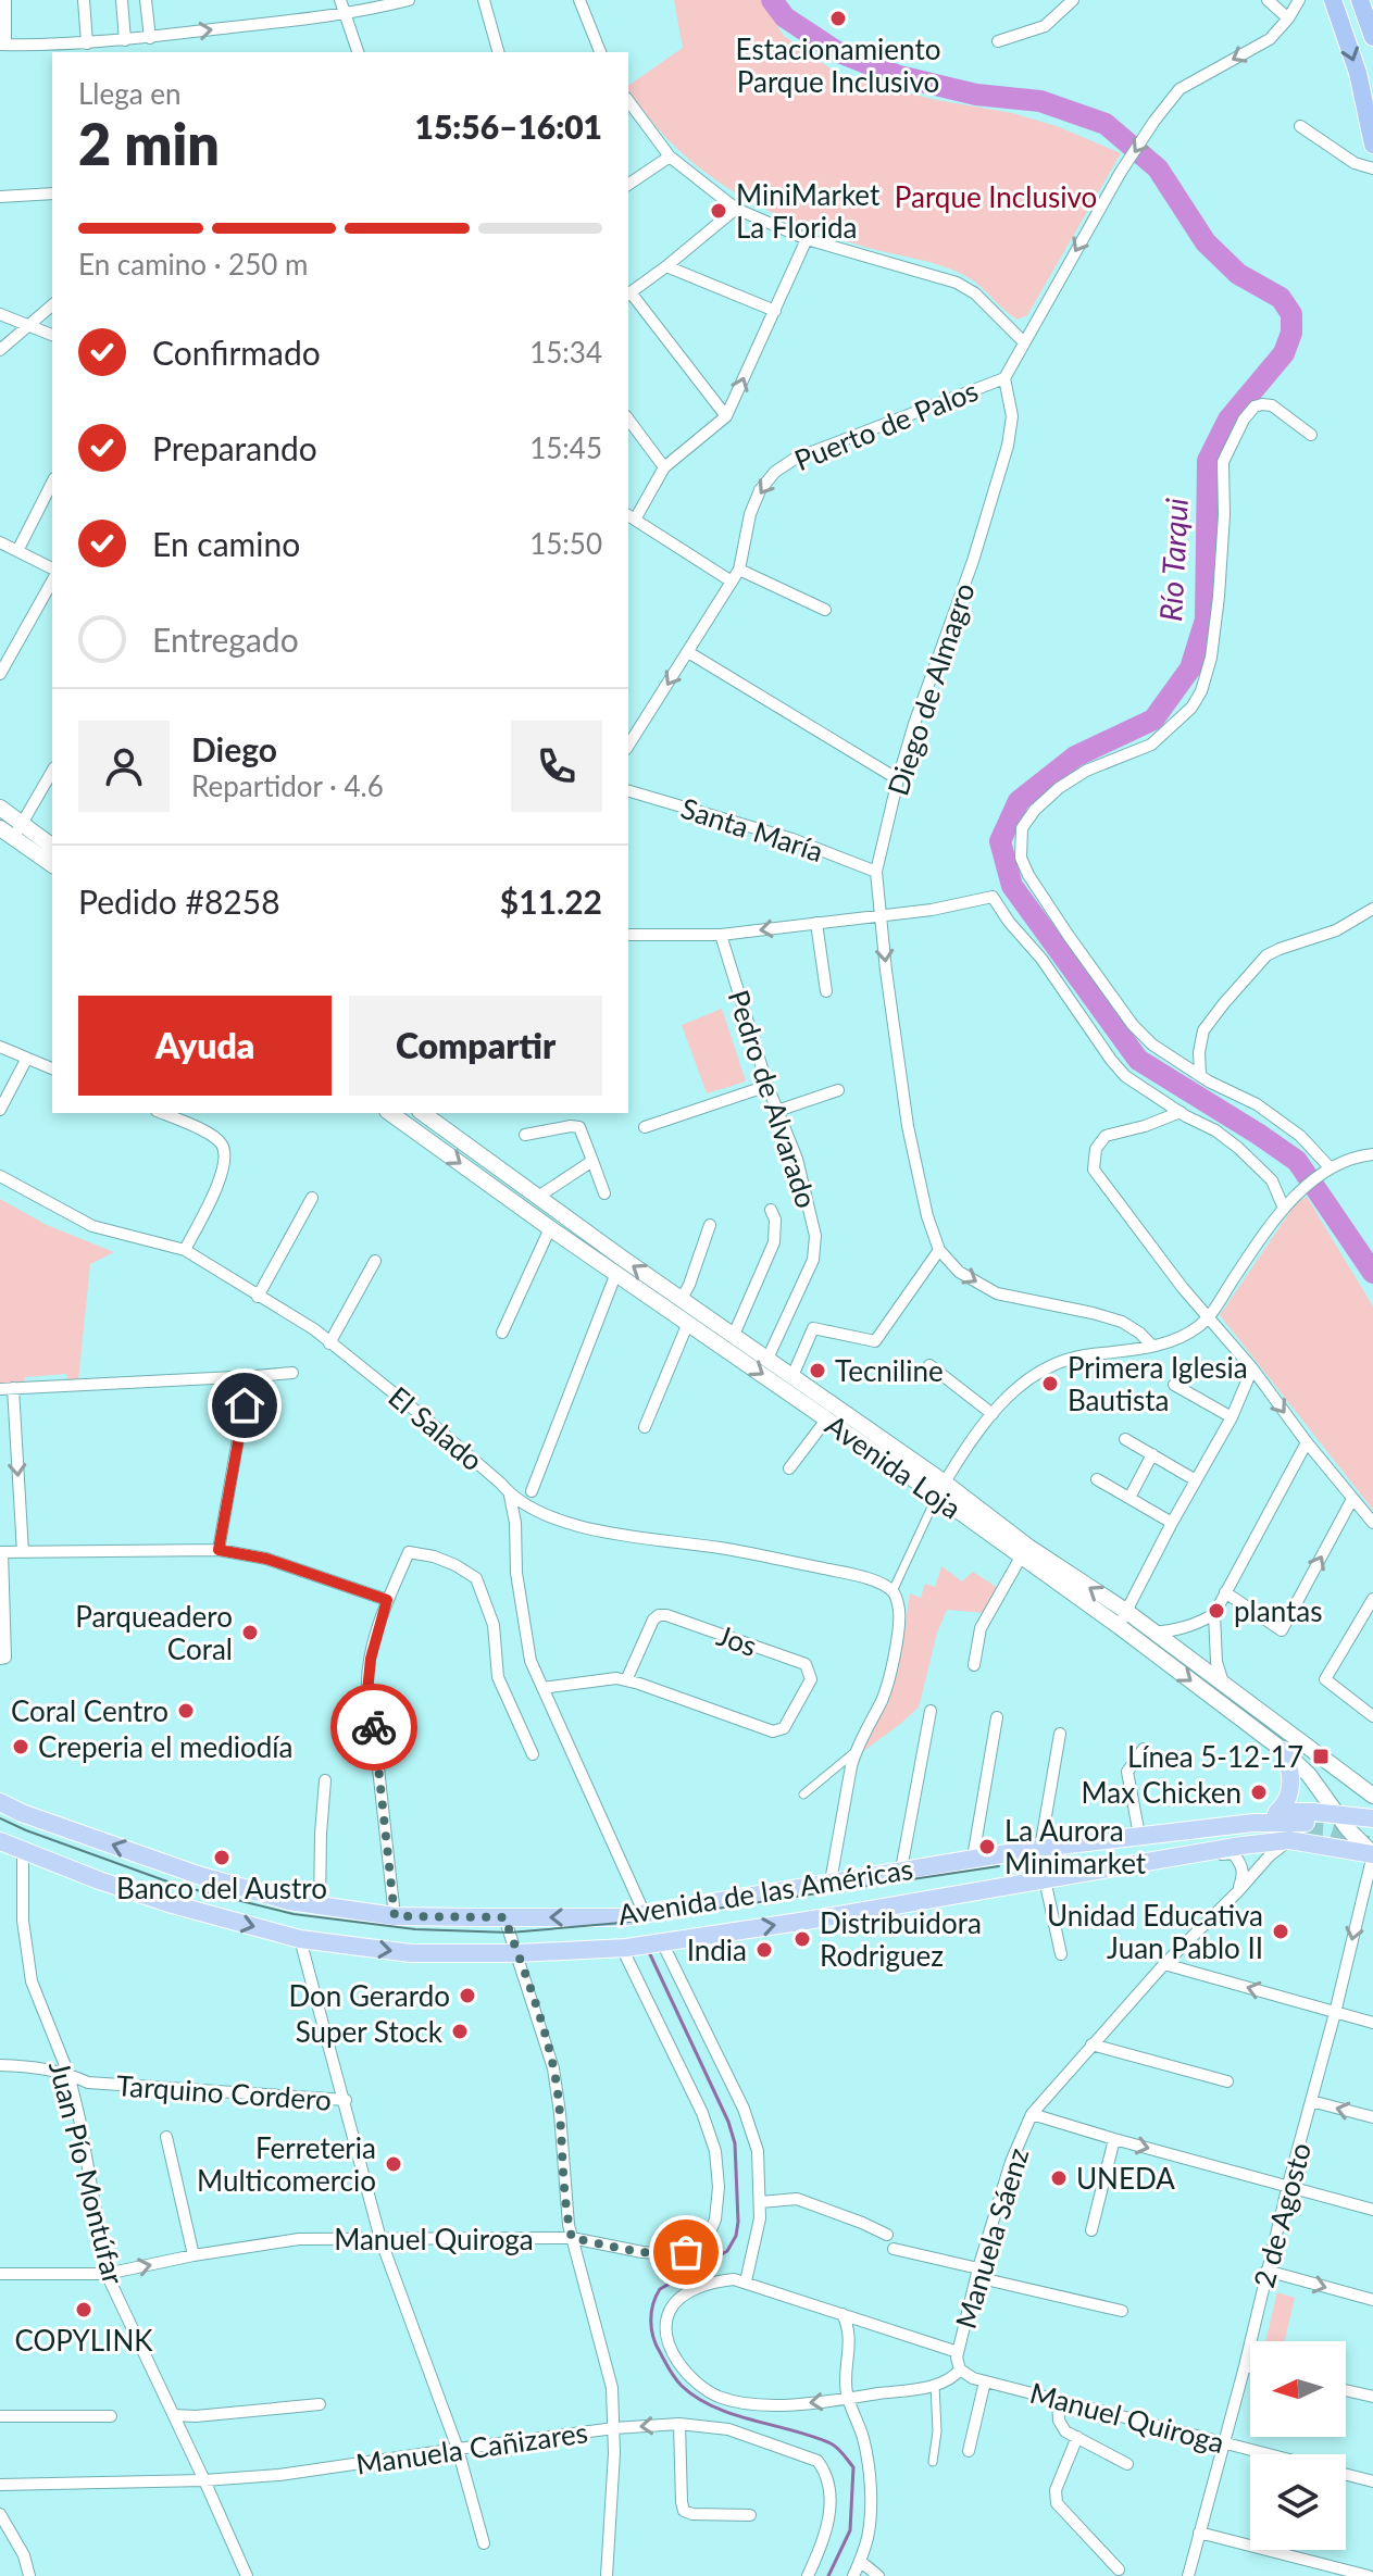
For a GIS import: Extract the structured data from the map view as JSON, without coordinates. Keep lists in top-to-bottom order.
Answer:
{
  "streets": {
    "main road": ["Avenida Loja", "Avenida de las Américas"],
    "street": [
      "Puerto de Palos",
      "Diego de Almagro",
      "Santa María",
      "Pedro de Alvarado",
      "El Salado",
      "Jos",
      "Tarquino Cordero",
      "Juan Pío Montúfar",
      "2 de Agosto",
      "Manuela Sáenz",
      "Manuel Quiroga",
      "Manuela Cañizares"
    ]
  },
  "crossings": [
    ["Puerto de Palos", "Diego de Almagro"],
    ["Diego de Almagro", "Santa María"],
    ["Pedro de Alvarado", "Avenida Loja"],
    ["Avenida Loja", "Avenida de las Américas"],
    ["Avenida Loja", "2 de Agosto"],
    ["Avenida de las Américas", "Juan Pío Montúfar"],
    ["Avenida de las Américas", "2 de Agosto"],
    ["Avenida de las Américas", "Manuela Sáenz"],
    ["Avenida de las Américas", "Manuel Quiroga"],
    ["Tarquino Cordero", "Juan Pío Montúfar"],
    ["Juan Pío Montúfar", "Manuel Quiroga"],
    ["Juan Pío Montúfar", "Manuela Cañizares"],
    ["2 de Agosto", "Manuel Quiroga"]
  ],
  "one_way": ["Puerto de Palos", "Diego de Almagro"],
  "water": ["Río Tarqui"],
  "parks": ["Parque Inclusivo"],
  "places": {
    "other": [
      "Estacionamiento Parque Inclusivo",
      "MiniMarket La Florida",
      "Tecniline",
      "Primera Iglesia Bautista",
      "plantas",
      "Parqueadero Coral",
      "Coral Centro",
      "Creperia el mediodía",
      "Max Chicken",
      "La Aurora Minimarket",
      "Banco del Austro",
      "Unidad Educativa Juan Pablo II",
      "Distribuidora Rodriguez",
      "India",
      "Don Gerardo",
      "Super Stock",
      "Ferreteria Multicomercio",
      "UNEDA",
      "COPYLINK"
    ],
    "transit": ["Línea 5-12-17"]
  },
  "north": "left",
  "page": {
    "heading": ["2 min", "Llega en", "15:56–16:01"],
    "panel": [
      "Diego",
      "Repartidor · 4.6",
      "Pedido #8258",
      "$11.22"
    ],
    "bar": "En camino · 250 m",
    "list": [
      ["Confirmado", "15:34"],
      ["Preparando", "15:45"],
      ["En camino", "15:50"],
      "Entregado"
    ],
    "buttons": ["Ayuda", "Compartir"]
  }
}
